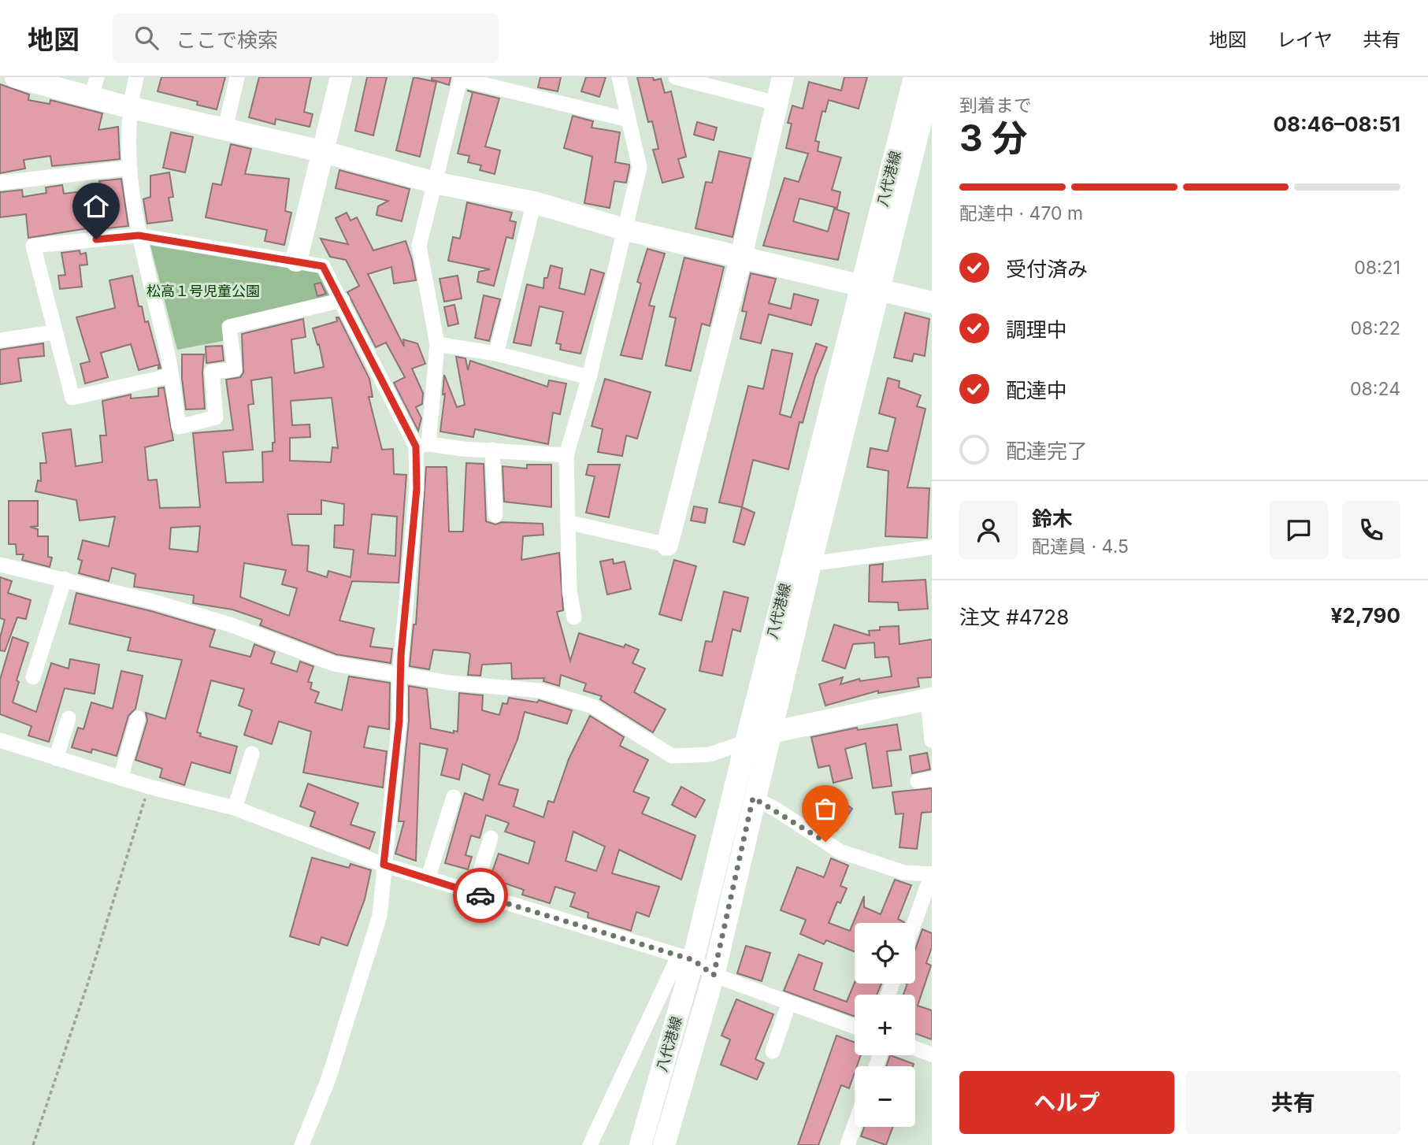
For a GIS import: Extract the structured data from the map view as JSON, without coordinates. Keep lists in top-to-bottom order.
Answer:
{
  "streets": {
    "main road": ["八代港線"]
  },
  "parks": ["松高１号児童公園"],
  "page": {
    "header": "地図",
    "search": "ここで検索",
    "nav": ["地図", "レイヤ", "共有"],
    "heading": ["3 分", "到着まで", "08:46–08:51"],
    "panel": [
      "鈴木",
      "配達員 · 4.5",
      "注文 #4728",
      "¥2,790"
    ],
    "bar": "配達中 · 470 m",
    "list": [
      ["受付済み", "08:21"],
      ["調理中", "08:22"],
      ["配達中", "08:24"],
      "配達完了"
    ],
    "map_buttons": ["+", "−"],
    "buttons": ["ヘルプ", "共有"]
  }
}
